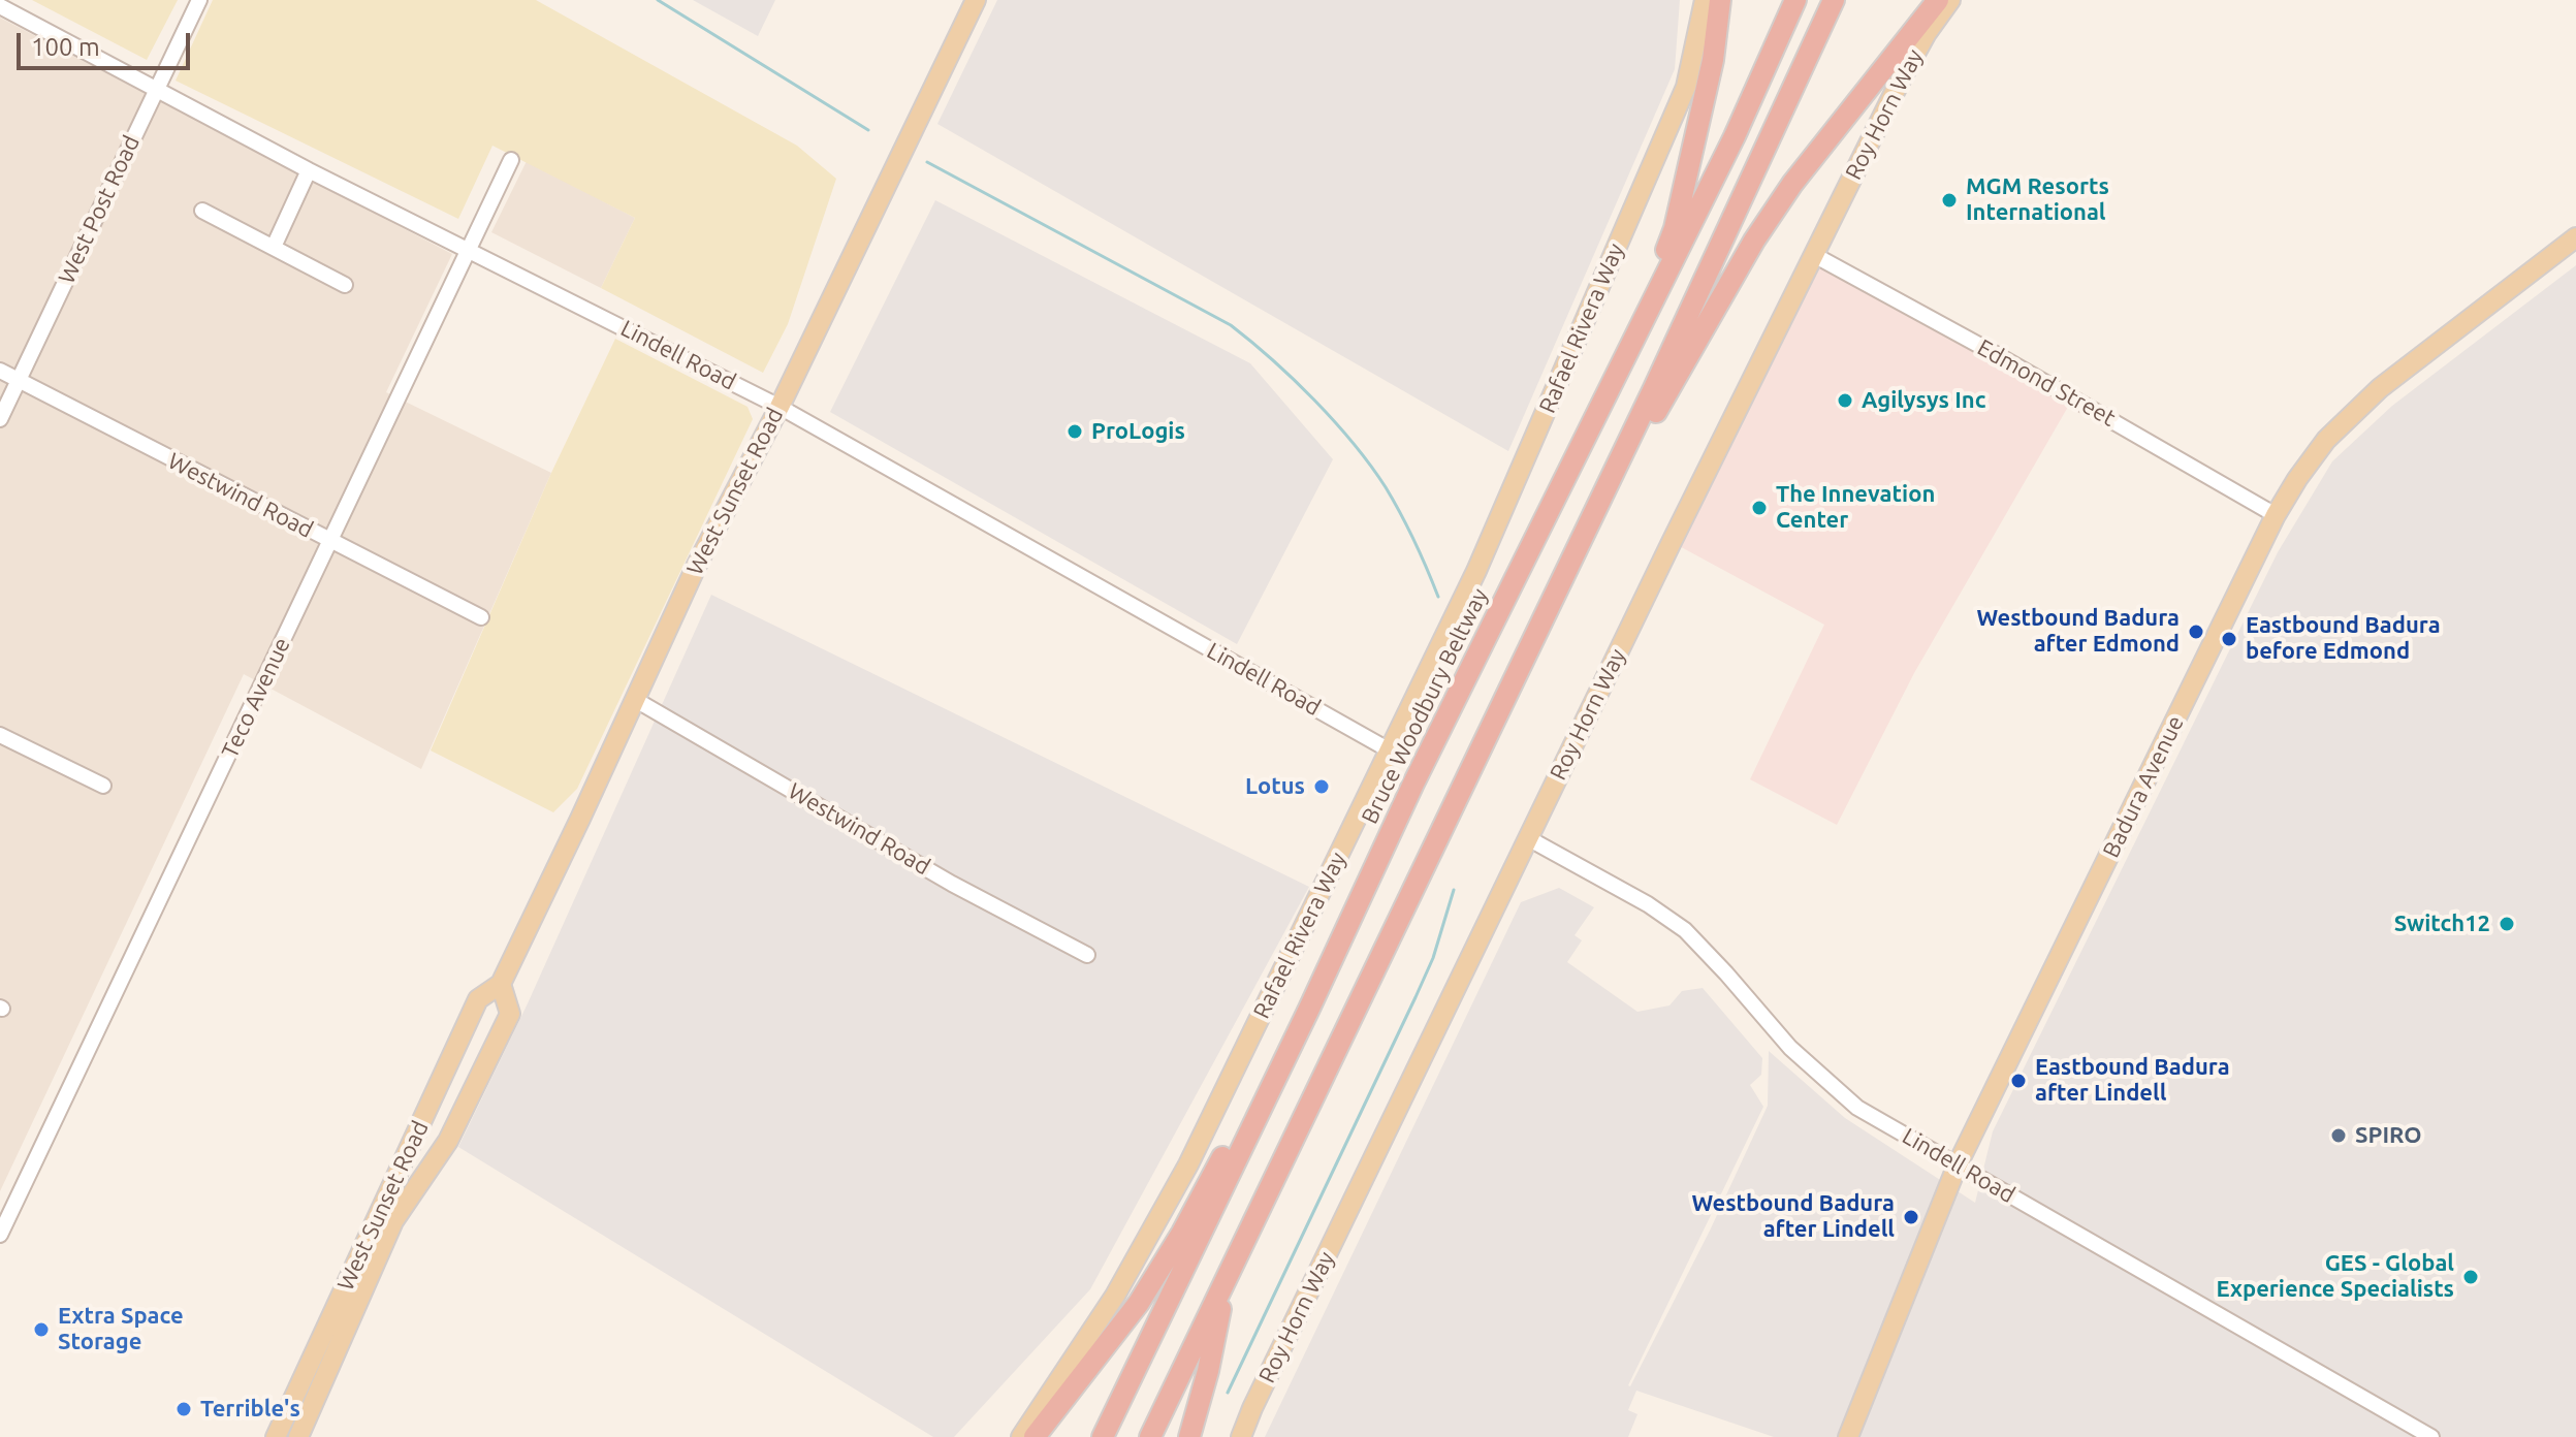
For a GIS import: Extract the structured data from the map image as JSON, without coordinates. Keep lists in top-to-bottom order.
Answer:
{
  "streets": {
    "highway": ["Bruce Woodbury Beltway"],
    "main road": [
      "Roy Horn Way",
      "Rafael Rivera Way",
      "West Sunset Road",
      "Badura Avenue"
    ],
    "street": [
      "West Post Road",
      "Lindell Road",
      "Edmond Street",
      "Westwind Road",
      "Teco Avenue"
    ]
  },
  "crossings": [
    ["Roy Horn Way", "Lindell Road"],
    ["Roy Horn Way", "Edmond Street"],
    ["West Post Road", "Lindell Road"],
    ["West Post Road", "Westwind Road"],
    ["Rafael Rivera Way", "Lindell Road"],
    ["Lindell Road", "West Sunset Road"],
    ["Lindell Road", "Teco Avenue"],
    ["Lindell Road", "Badura Avenue"],
    ["Edmond Street", "Badura Avenue"],
    ["West Sunset Road", "Westwind Road"],
    ["Westwind Road", "Teco Avenue"]
  ],
  "places": [
    "MGM Resorts International",
    "Agilysys Inc",
    "ProLogis",
    "The Innevation Center",
    "Westbound Badura after Edmond",
    "Eastbound Badura before Edmond",
    "Lotus",
    "Switch12",
    "Eastbound Badura after Lindell",
    "SPIRO",
    "Westbound Badura after Lindell",
    "GES - Global Experience Specialists",
    "Extra Space Storage",
    "Terrible's"
  ],
  "scale_bar": "100 m"
}
